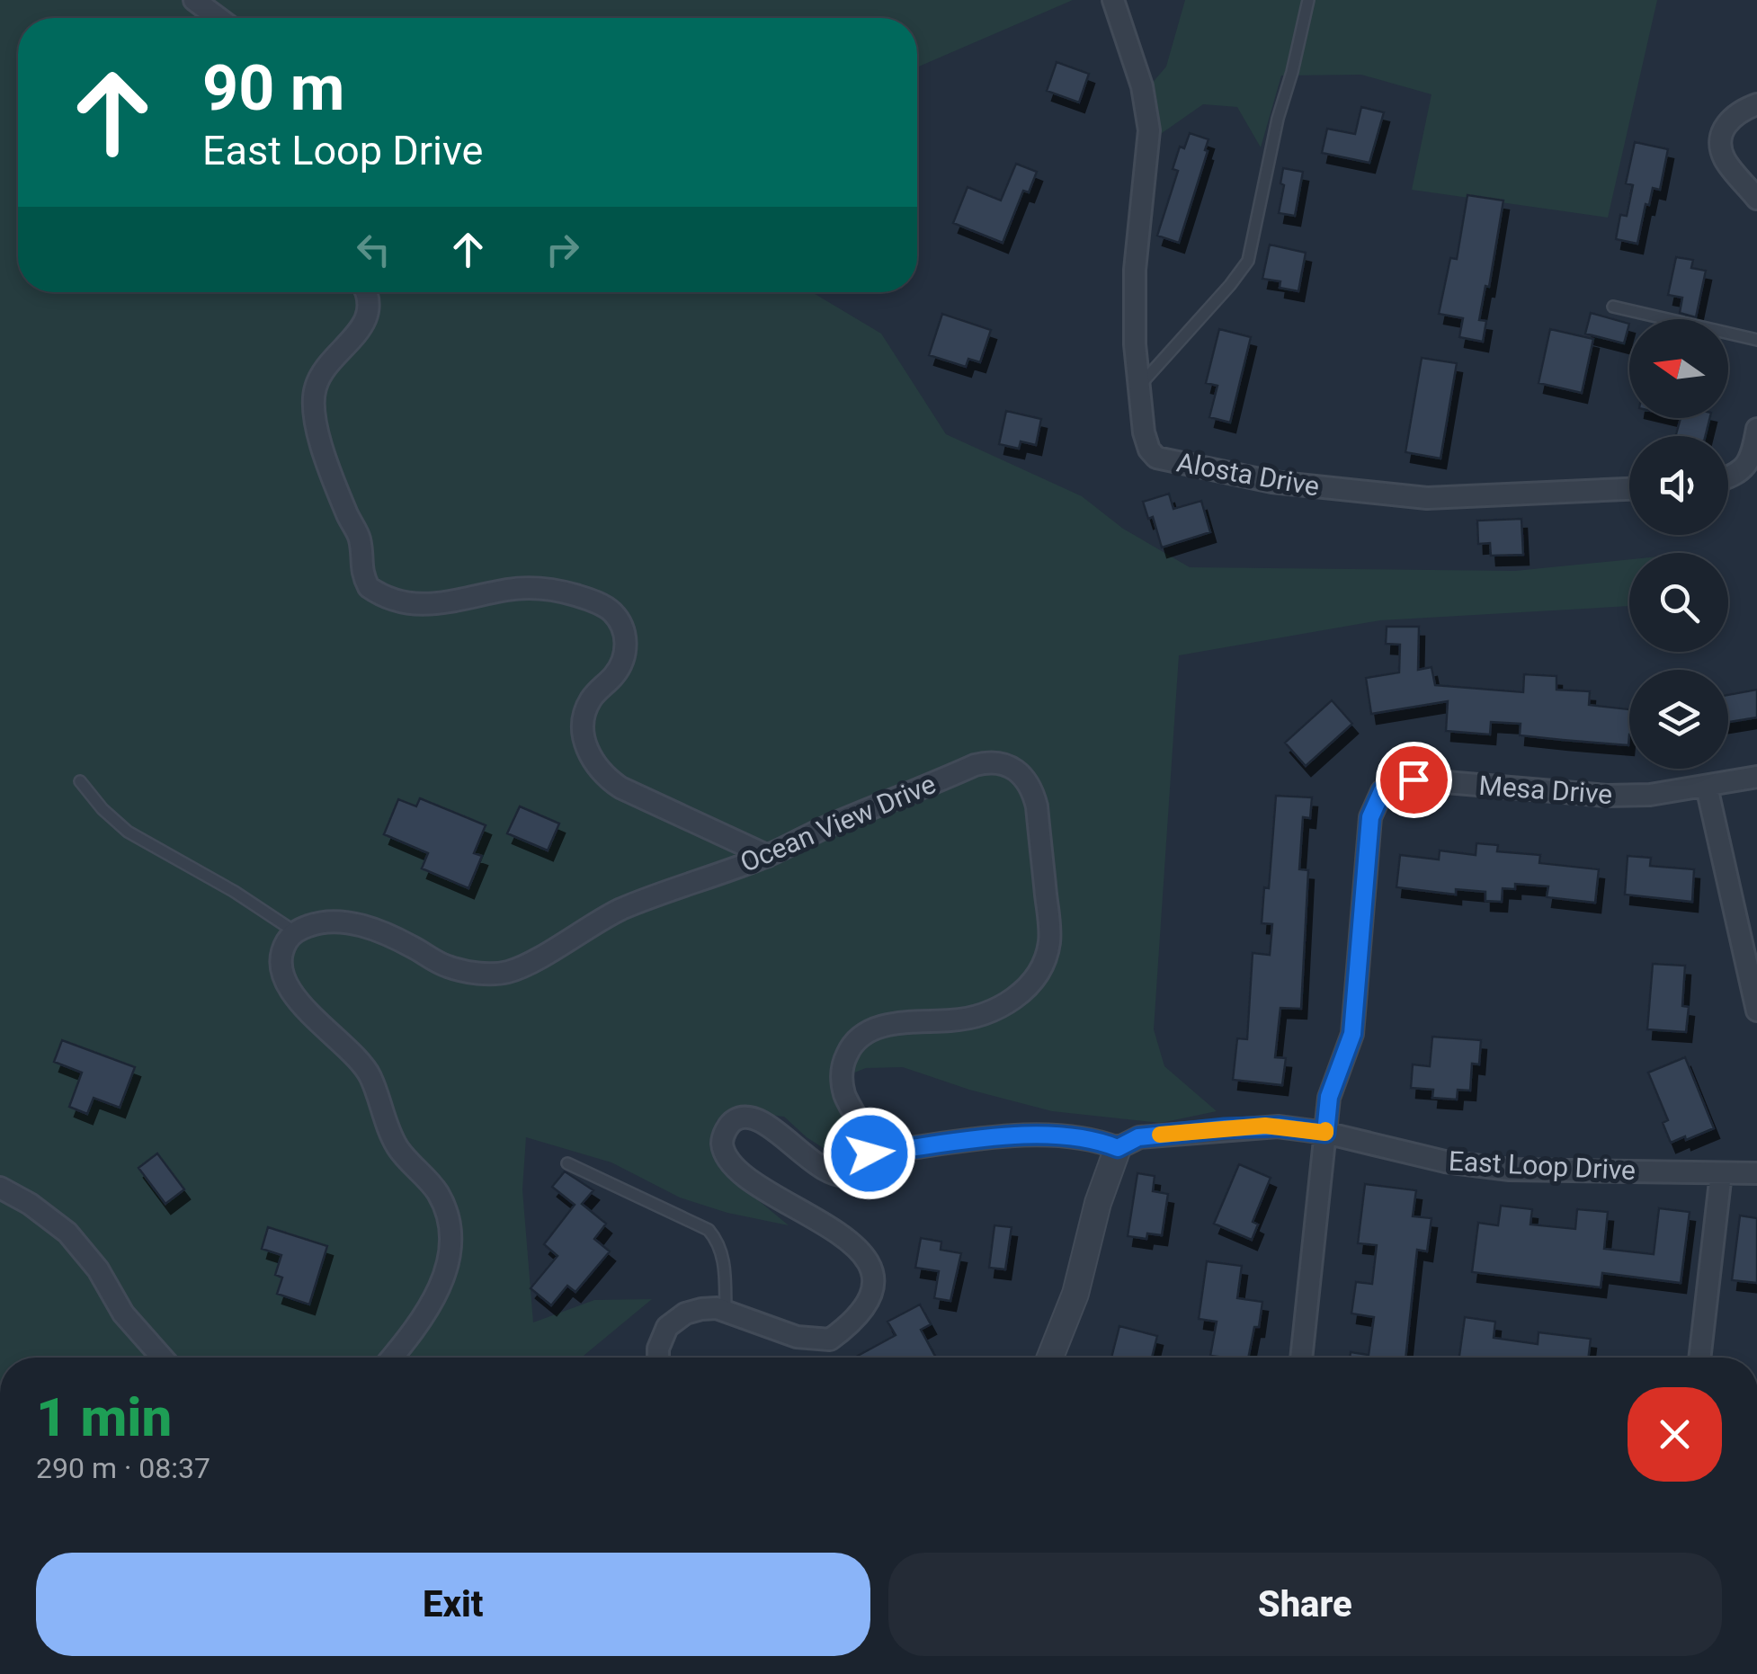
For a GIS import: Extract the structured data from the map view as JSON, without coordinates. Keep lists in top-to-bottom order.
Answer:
{
  "streets": {
    "street": [
      "Alosta Drive",
      "Mesa Drive",
      "Ocean View Drive",
      "East Loop Drive"
    ]
  },
  "crossings": [
    ["Mesa Drive", "East Loop Drive"]
  ],
  "north": "left",
  "page": {
    "turn": ["90 m", "East Loop Drive"],
    "heading": ["1 min", "290 m · 08:37"],
    "buttons": ["Exit", "Share"]
  }
}
